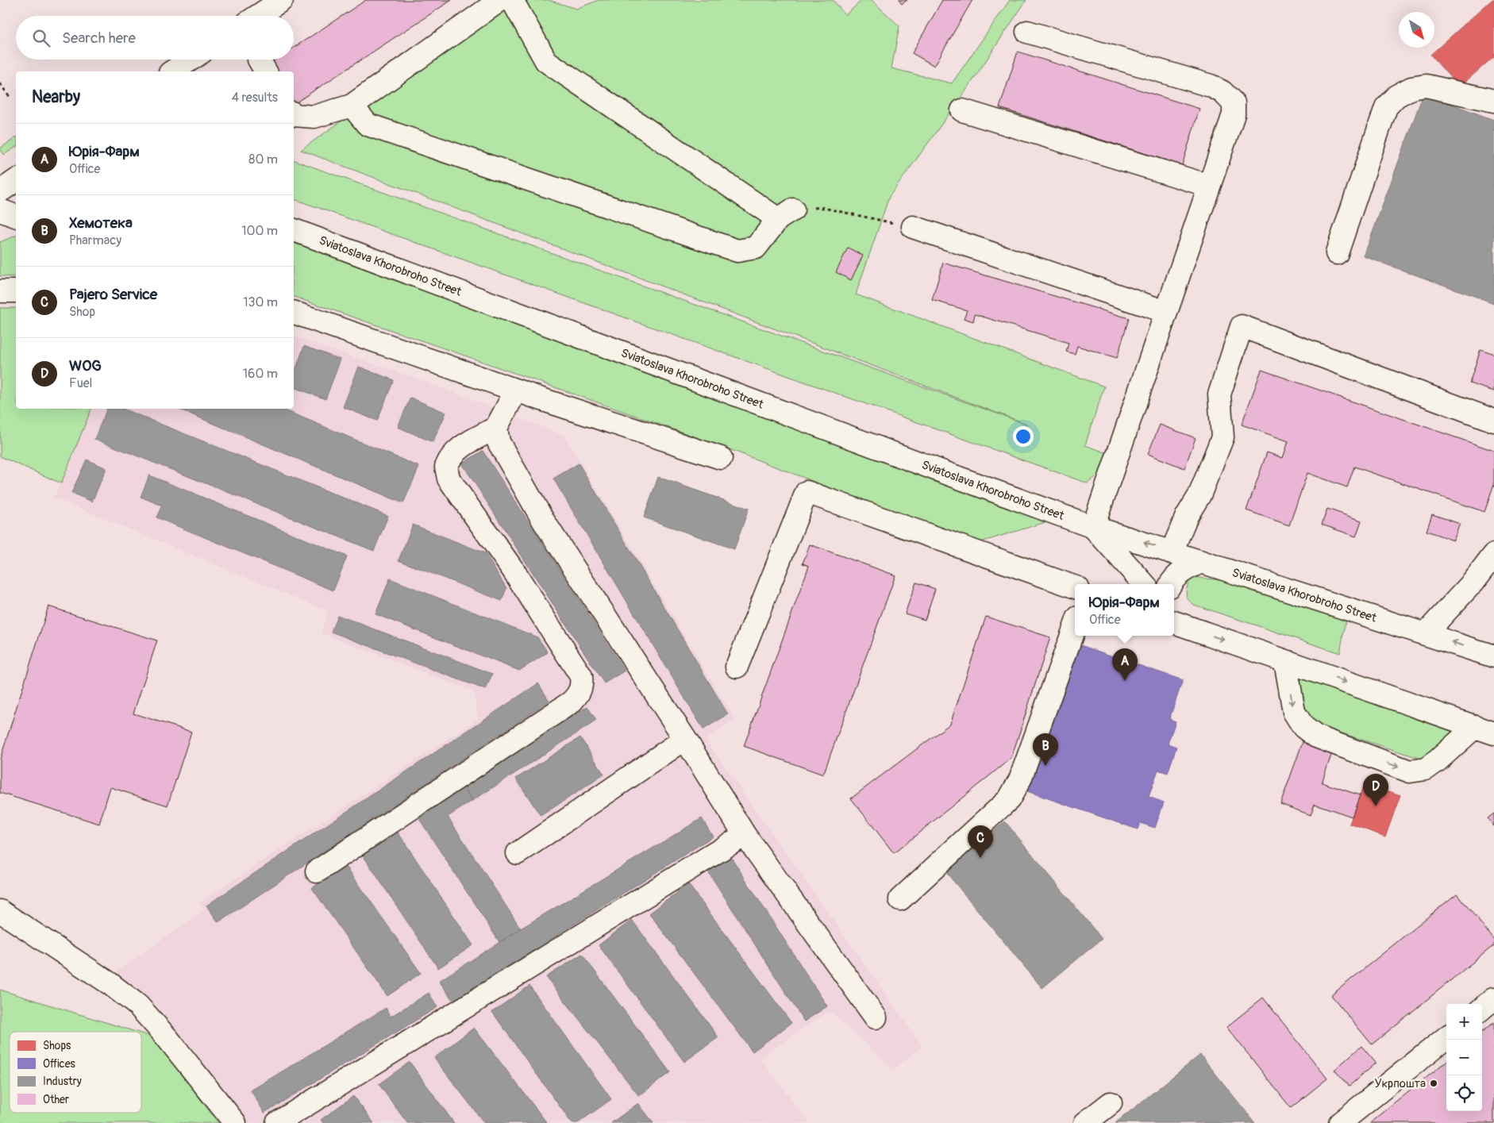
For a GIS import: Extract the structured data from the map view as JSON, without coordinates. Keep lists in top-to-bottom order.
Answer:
{
  "streets": {
    "street": ["Sviatoslava Khorobroho Street"]
  },
  "places": ["Укрпошта"],
  "legend": [
    "Shops",
    "Offices",
    "Industry",
    "Other"
  ],
  "north": "bottom right",
  "page": {
    "search": "Search here",
    "heading": ["Nearby", "4 results"],
    "list": [
      {
        "mark": "A",
        "name": "Юрія-Фарм",
        "note": "Office",
        "value": "80 m"
      },
      {
        "mark": "B",
        "name": "Хемотека",
        "note": "Pharmacy",
        "value": "100 m"
      },
      {
        "mark": "C",
        "name": "Pajero Service",
        "note": "Shop",
        "value": "130 m"
      },
      {
        "mark": "D",
        "name": "WOG",
        "note": "Fuel",
        "value": "160 m"
      }
    ],
    "popup": ["Юрія-Фарм", "Office"],
    "pins": [
      "A",
      "B",
      "D",
      "C"
    ],
    "map_buttons": ["+", "−"]
  }
}
